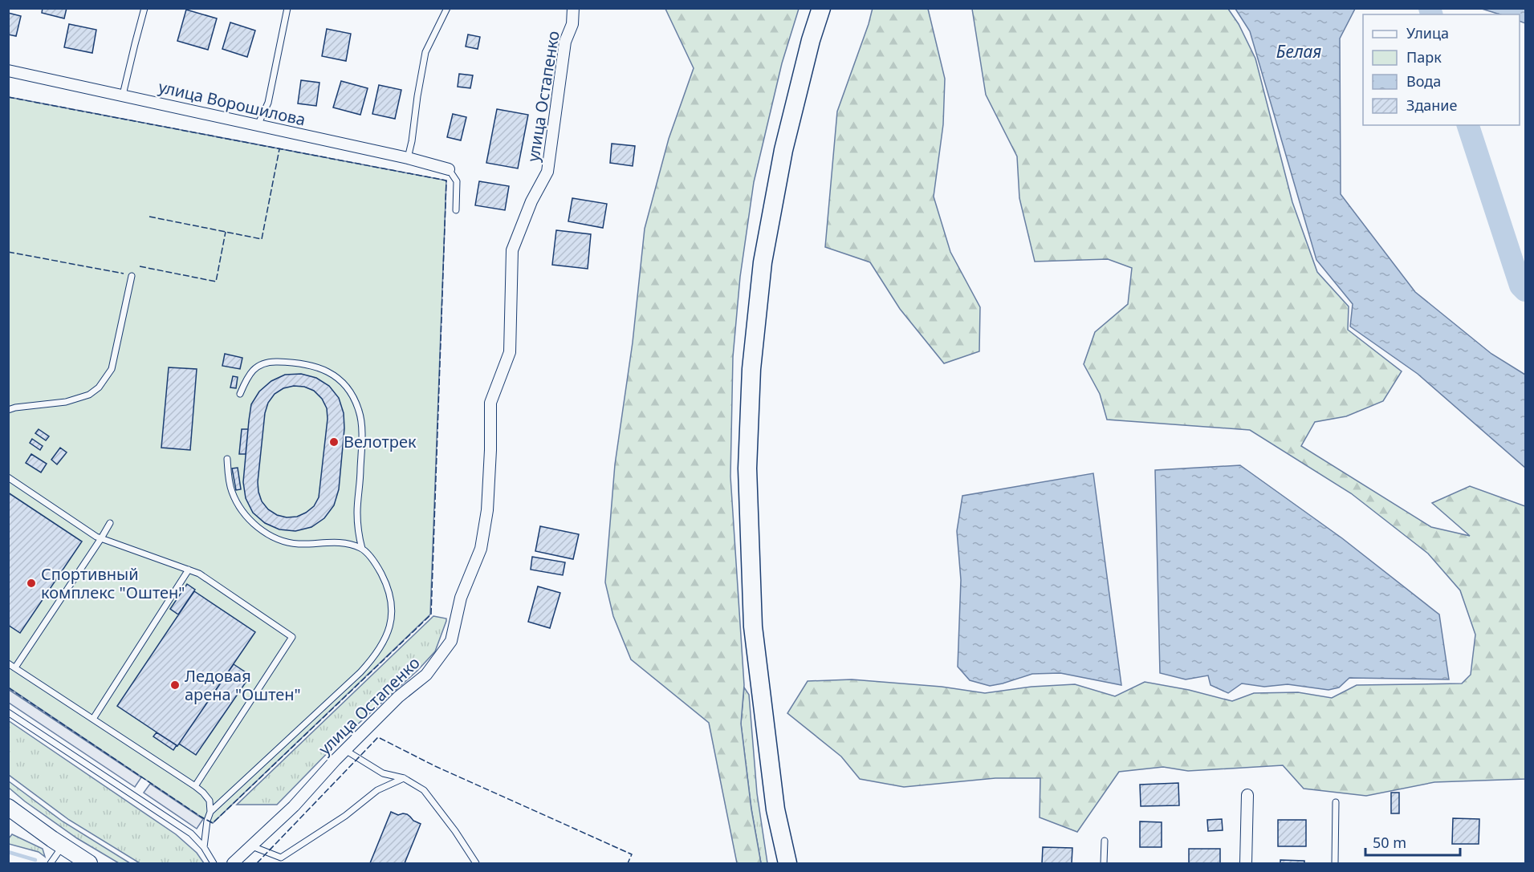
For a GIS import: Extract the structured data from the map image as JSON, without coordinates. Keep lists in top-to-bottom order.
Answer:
{
  "streets": {
    "street": ["улица Остапенко", "улица Ворошилова"]
  },
  "water": ["Белая"],
  "places": ["Велотрек", "Спортивный комплекс \"Оштен\"", "Ледовая арена \"Оштен\""],
  "legend": [
    "Улица",
    "Парк",
    "Вода",
    "Здание"
  ],
  "scale_bar": "50 m"
}
